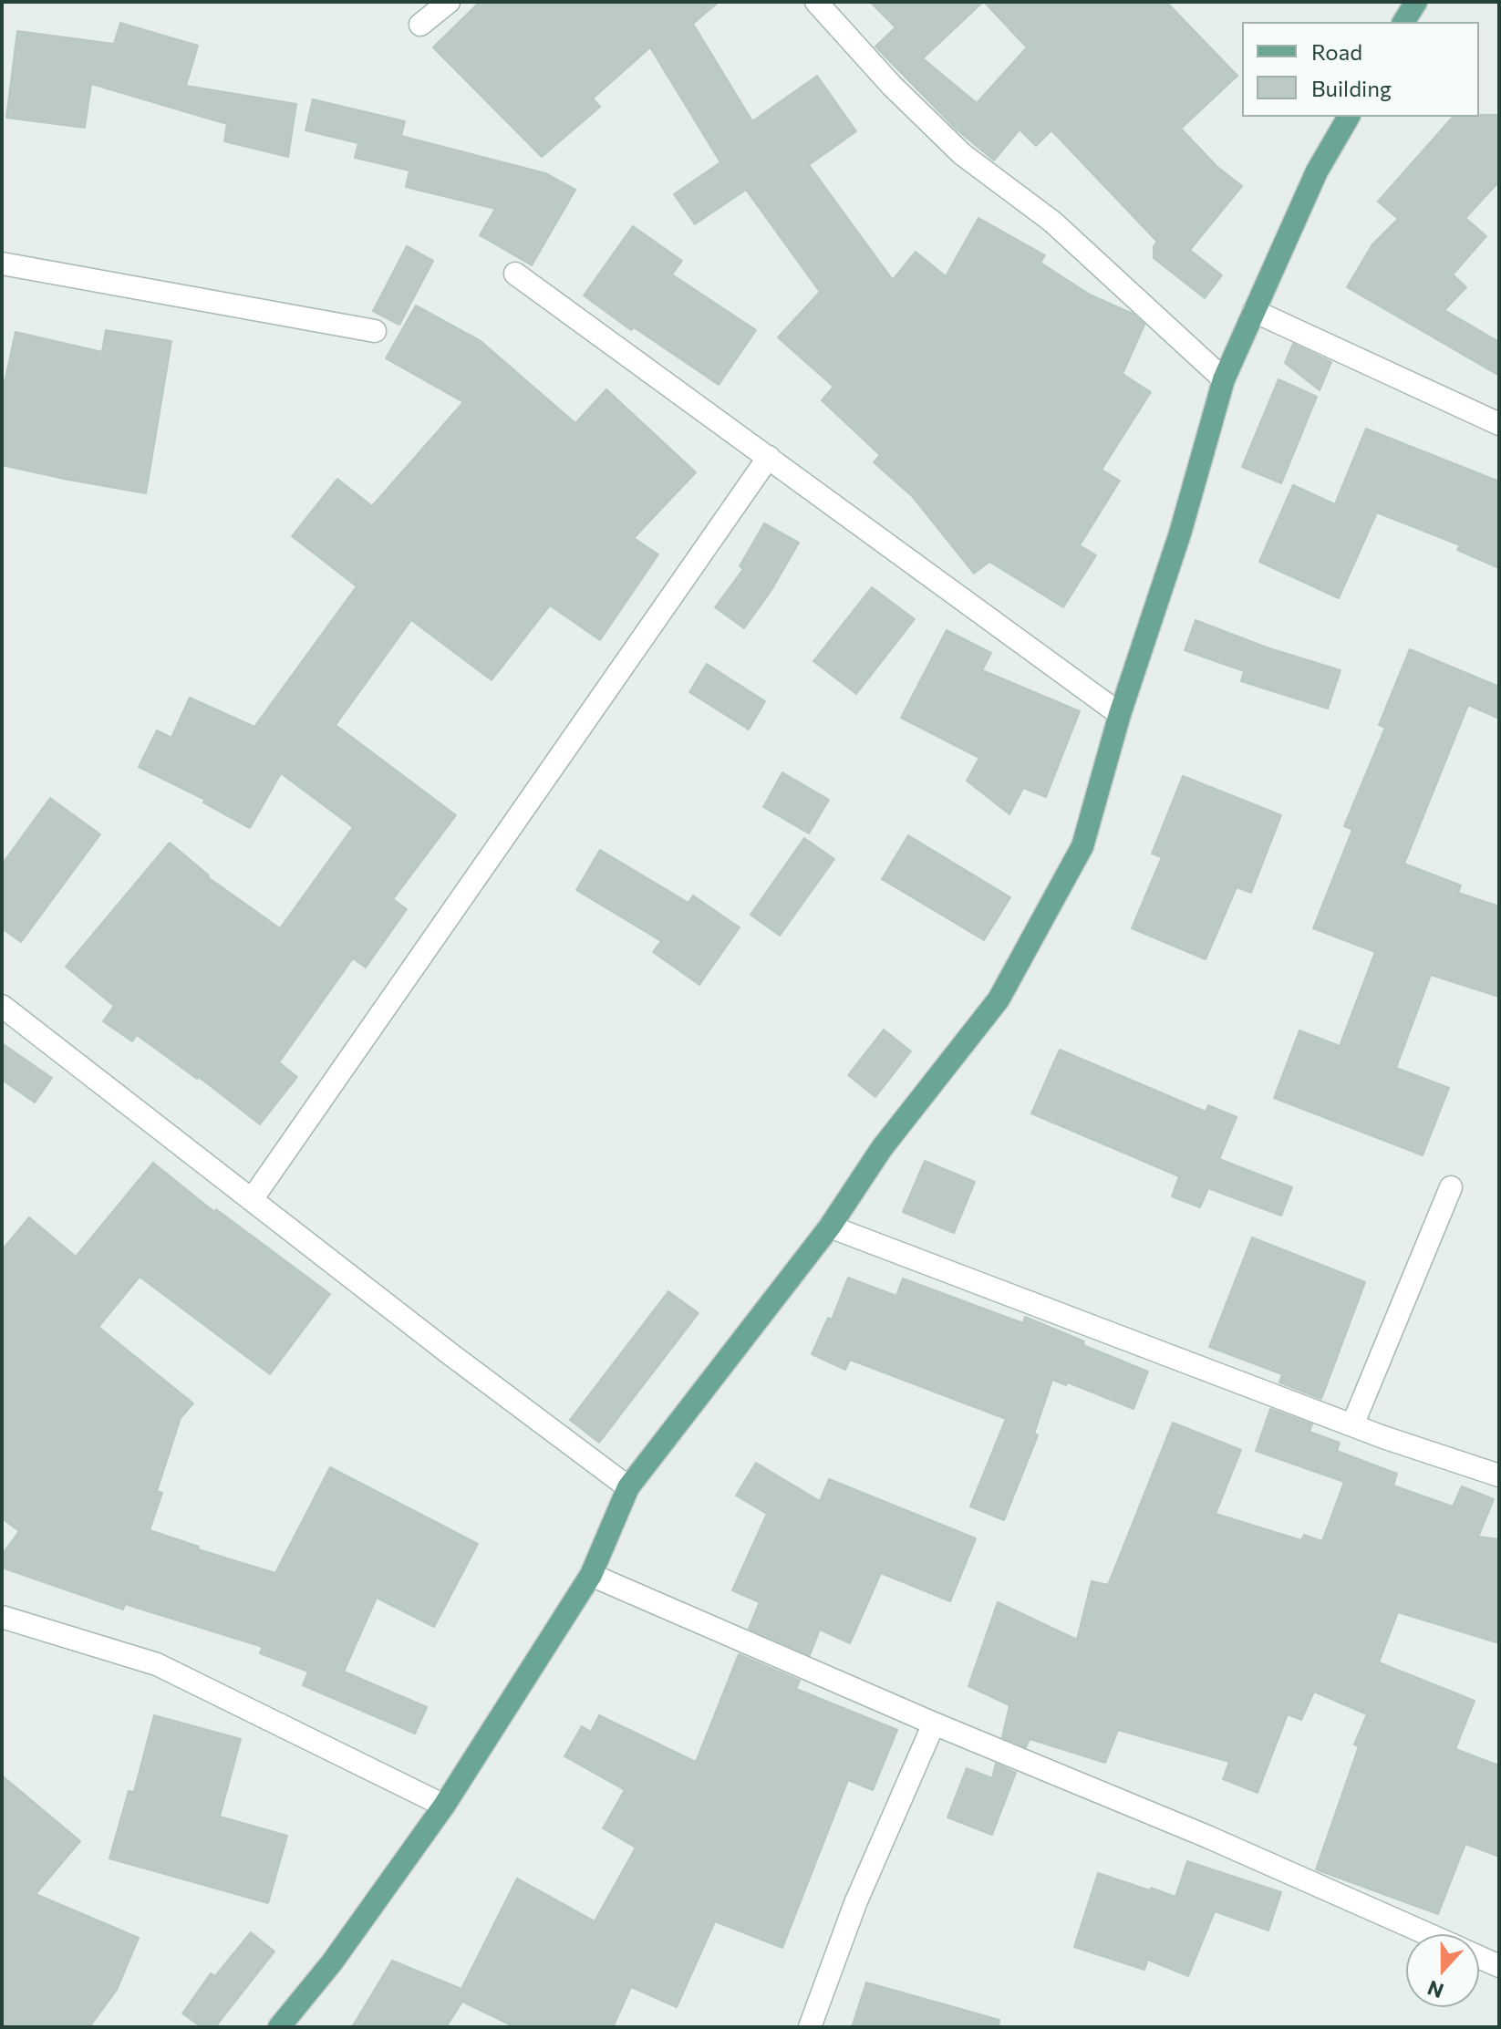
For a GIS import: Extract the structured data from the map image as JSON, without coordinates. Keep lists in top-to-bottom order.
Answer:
{
  "legend": ["Road", "Building"],
  "north": "bottom"
}
